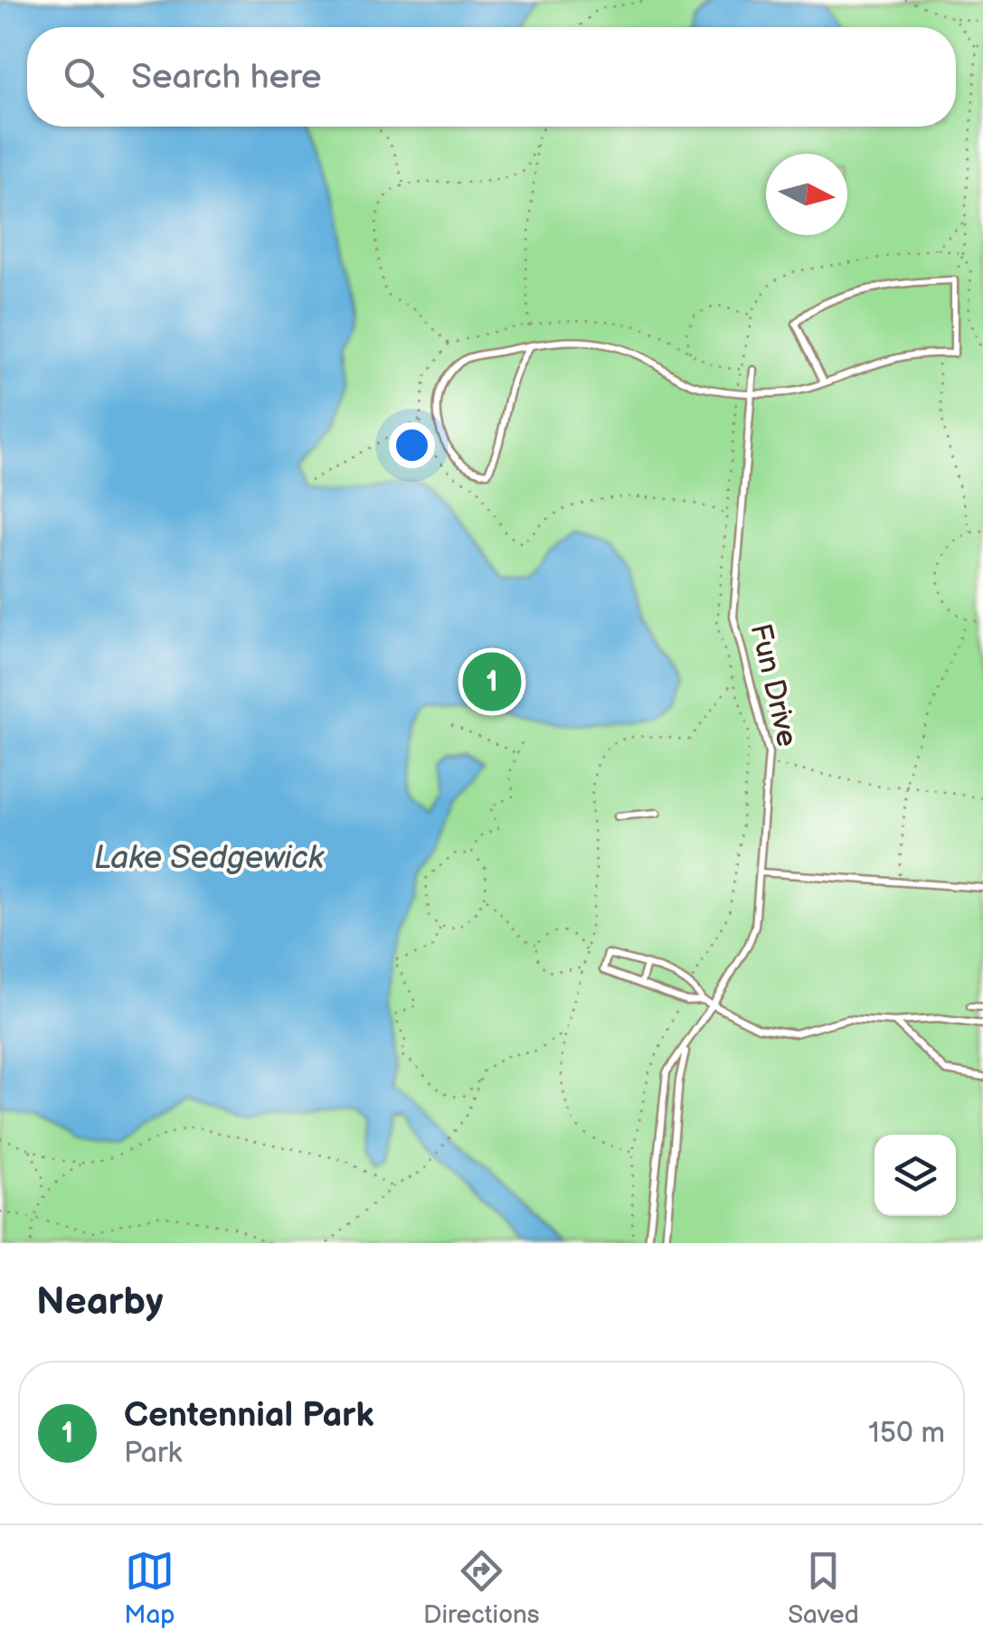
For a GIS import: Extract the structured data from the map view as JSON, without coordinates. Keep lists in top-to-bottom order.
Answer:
{
  "streets": {
    "lane": ["Fun Drive"]
  },
  "water": ["Lake Sedgewick"],
  "north": "right",
  "page": {
    "search": "Search here",
    "pins": "1",
    "heading": "Nearby",
    "list": [
      {
        "mark": "1",
        "name": "Centennial Park",
        "note": "Park",
        "value": "150 m"
      }
    ],
    "nav": ["Map", "Directions", "Saved"]
  }
}
